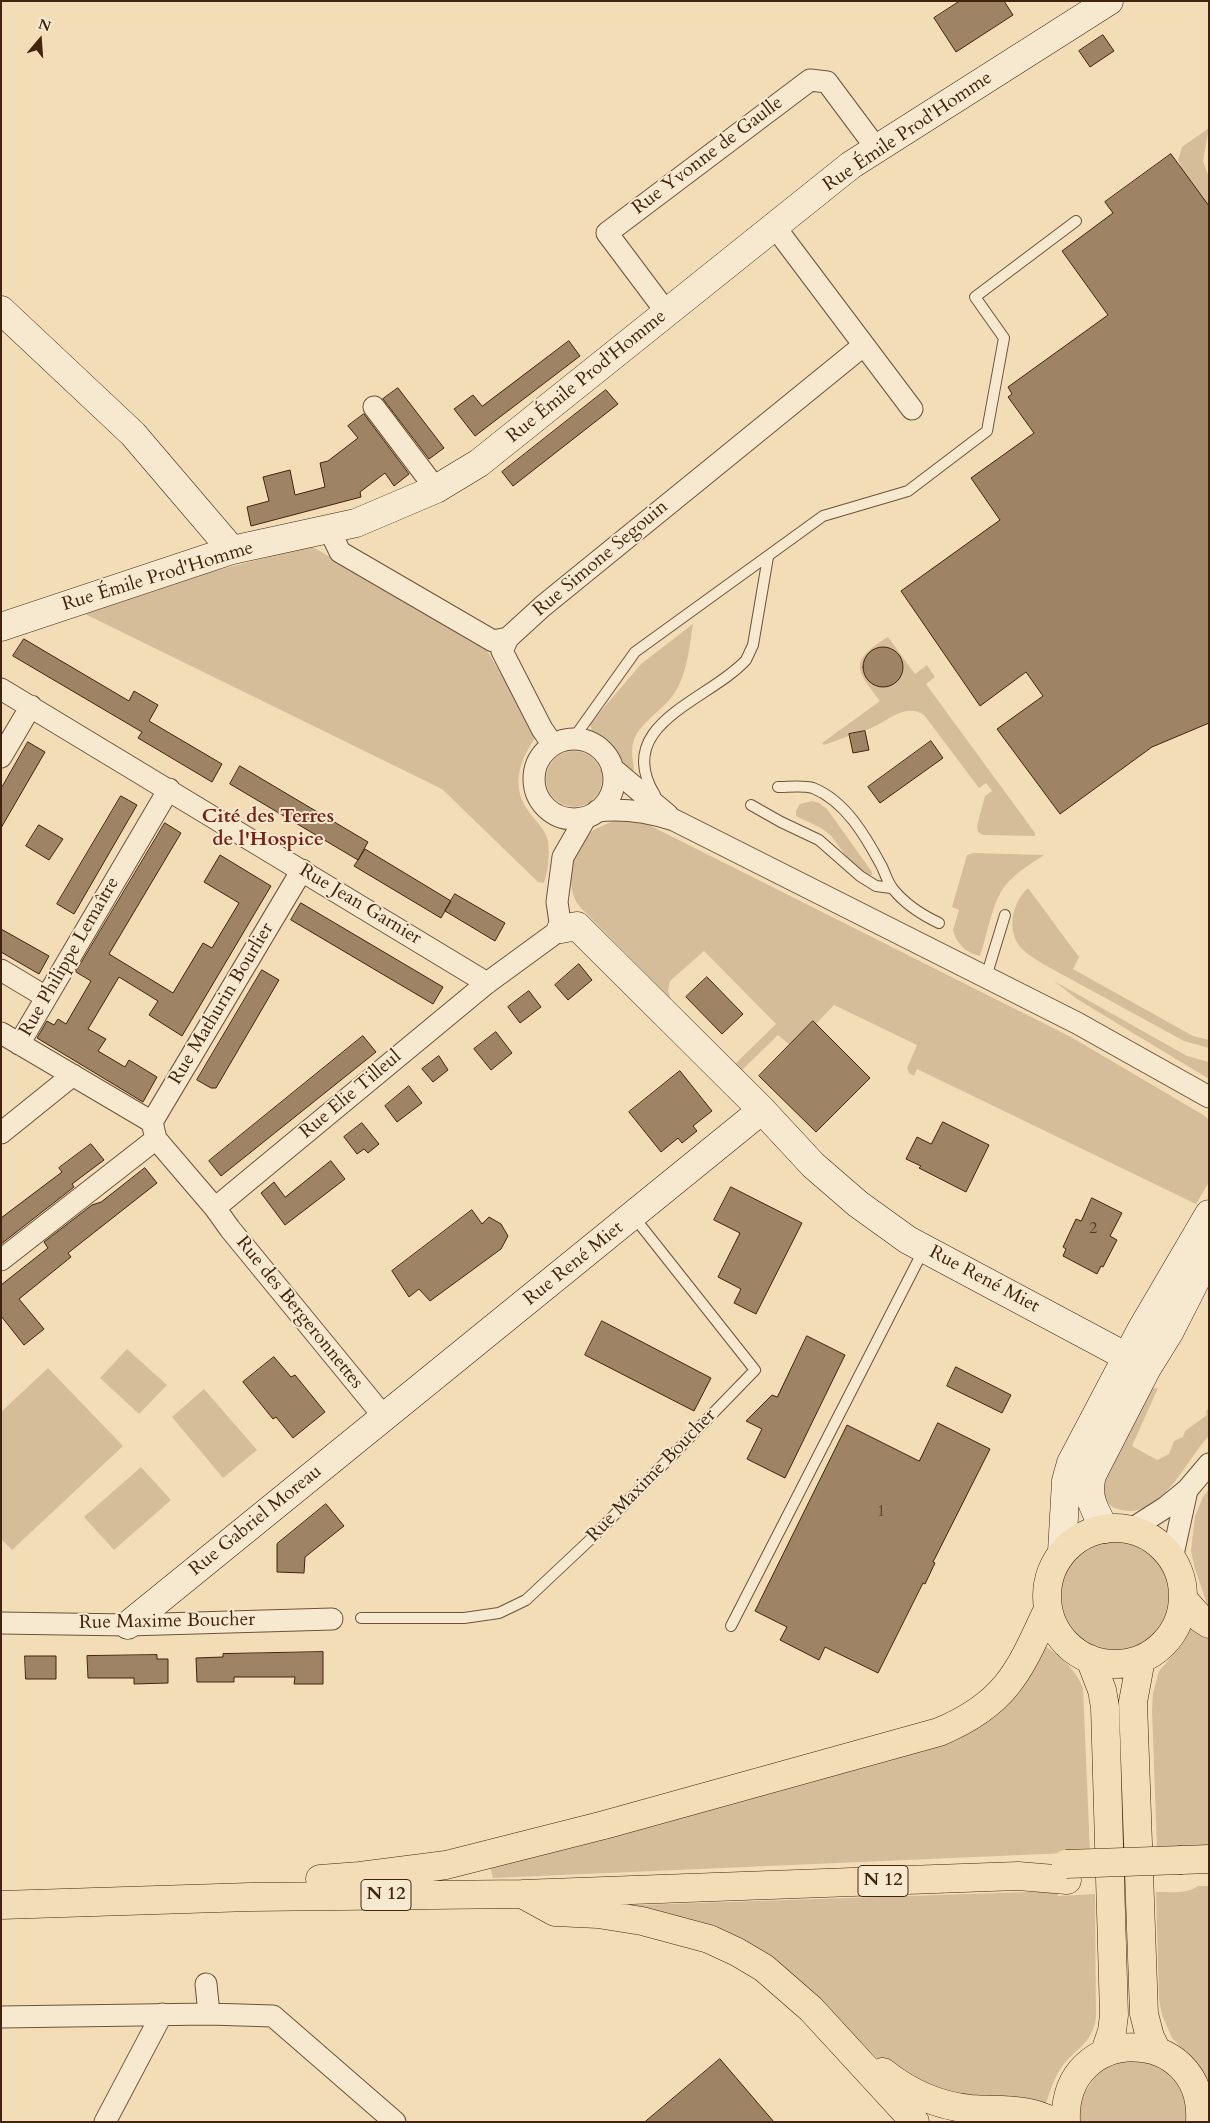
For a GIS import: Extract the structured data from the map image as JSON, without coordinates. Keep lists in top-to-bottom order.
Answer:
{
  "streets": {
    "main road": ["N 12"],
    "street": [
      "Rue Émile Prod'Homme",
      "Rue Yvonne de Gaulle",
      "Rue Simone Segouin",
      "Rue Jean Garnier",
      "Rue Philippe Lemaître",
      "Rue Mathurin Bourlier",
      "Rue Elie Tilleul",
      "Rue René Miet",
      "Rue des Bergeronnettes",
      "Rue Maxime Boucher",
      "Rue Gabriel Moreau"
    ]
  },
  "crossings": [
    ["Rue Émile Prod'Homme", "Rue Yvonne de Gaulle"],
    ["Rue Jean Garnier", "Rue Philippe Lemaître"],
    ["Rue Jean Garnier", "Rue Mathurin Bourlier"],
    ["Rue Jean Garnier", "Rue Elie Tilleul"],
    ["Rue Philippe Lemaître", "Rue Mathurin Bourlier"],
    ["Rue Elie Tilleul", "Rue René Miet"],
    ["Rue Elie Tilleul", "Rue des Bergeronnettes"],
    ["Rue René Miet", "Rue des Bergeronnettes"],
    ["Rue René Miet", "Rue Maxime Boucher"],
    ["Rue René Miet", "Rue Gabriel Moreau"],
    ["Rue des Bergeronnettes", "Rue Gabriel Moreau"],
    ["Rue Maxime Boucher", "Rue Gabriel Moreau"]
  ],
  "districts": ["Cité des Terres de l'Hospice"],
  "house_numbers": ["2", "1"],
  "north": "top"
}
